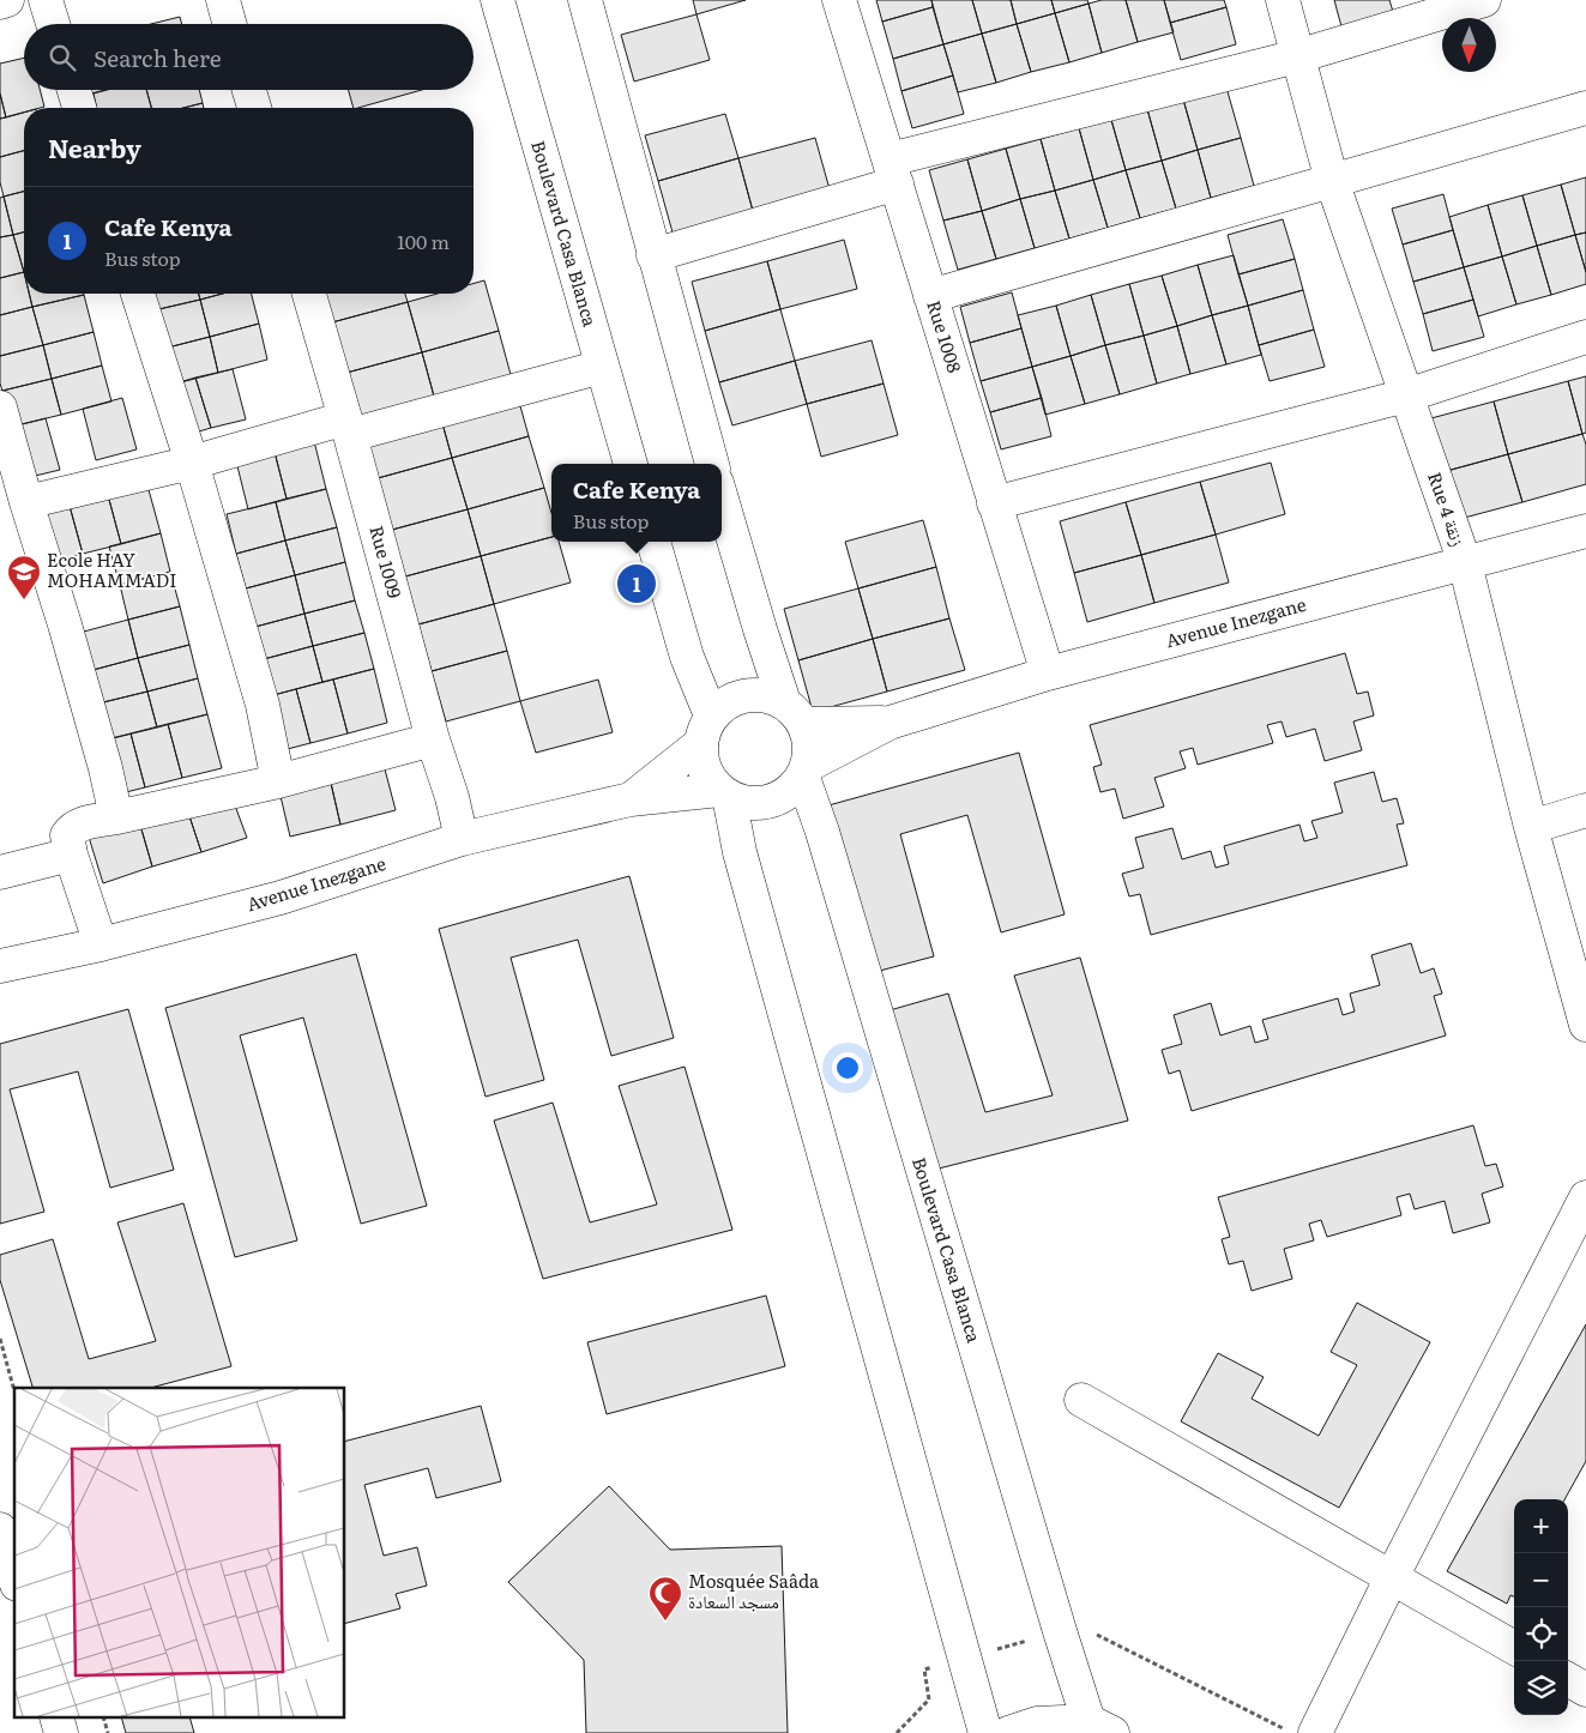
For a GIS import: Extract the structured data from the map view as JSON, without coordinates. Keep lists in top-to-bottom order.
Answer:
{
  "streets": {
    "street": [
      "Boulevard Casa Blanca",
      "Rue 1008",
      "Rue 4 زنقة",
      "Rue 1009",
      "Avenue Inezgane"
    ]
  },
  "crossings": [
    ["Boulevard Casa Blanca", "Avenue Inezgane"],
    ["Rue 1008", "Avenue Inezgane"],
    ["Rue 4 زنقة", "Avenue Inezgane"],
    ["Rue 1009", "Avenue Inezgane"]
  ],
  "places": {
    "school or university": ["Ecole HAY MOHAMMADI"],
    "mosque": ["Mosquée Saâda مسجد السعادة"]
  },
  "north": "bottom",
  "page": {
    "search": "Search here",
    "heading": "Nearby",
    "list": [
      {
        "mark": "1",
        "name": "Cafe Kenya",
        "note": "Bus stop",
        "value": "100 m"
      }
    ],
    "popup": ["Cafe Kenya", "Bus stop"],
    "pins": "1",
    "map_buttons": ["+", "−"]
  }
}
